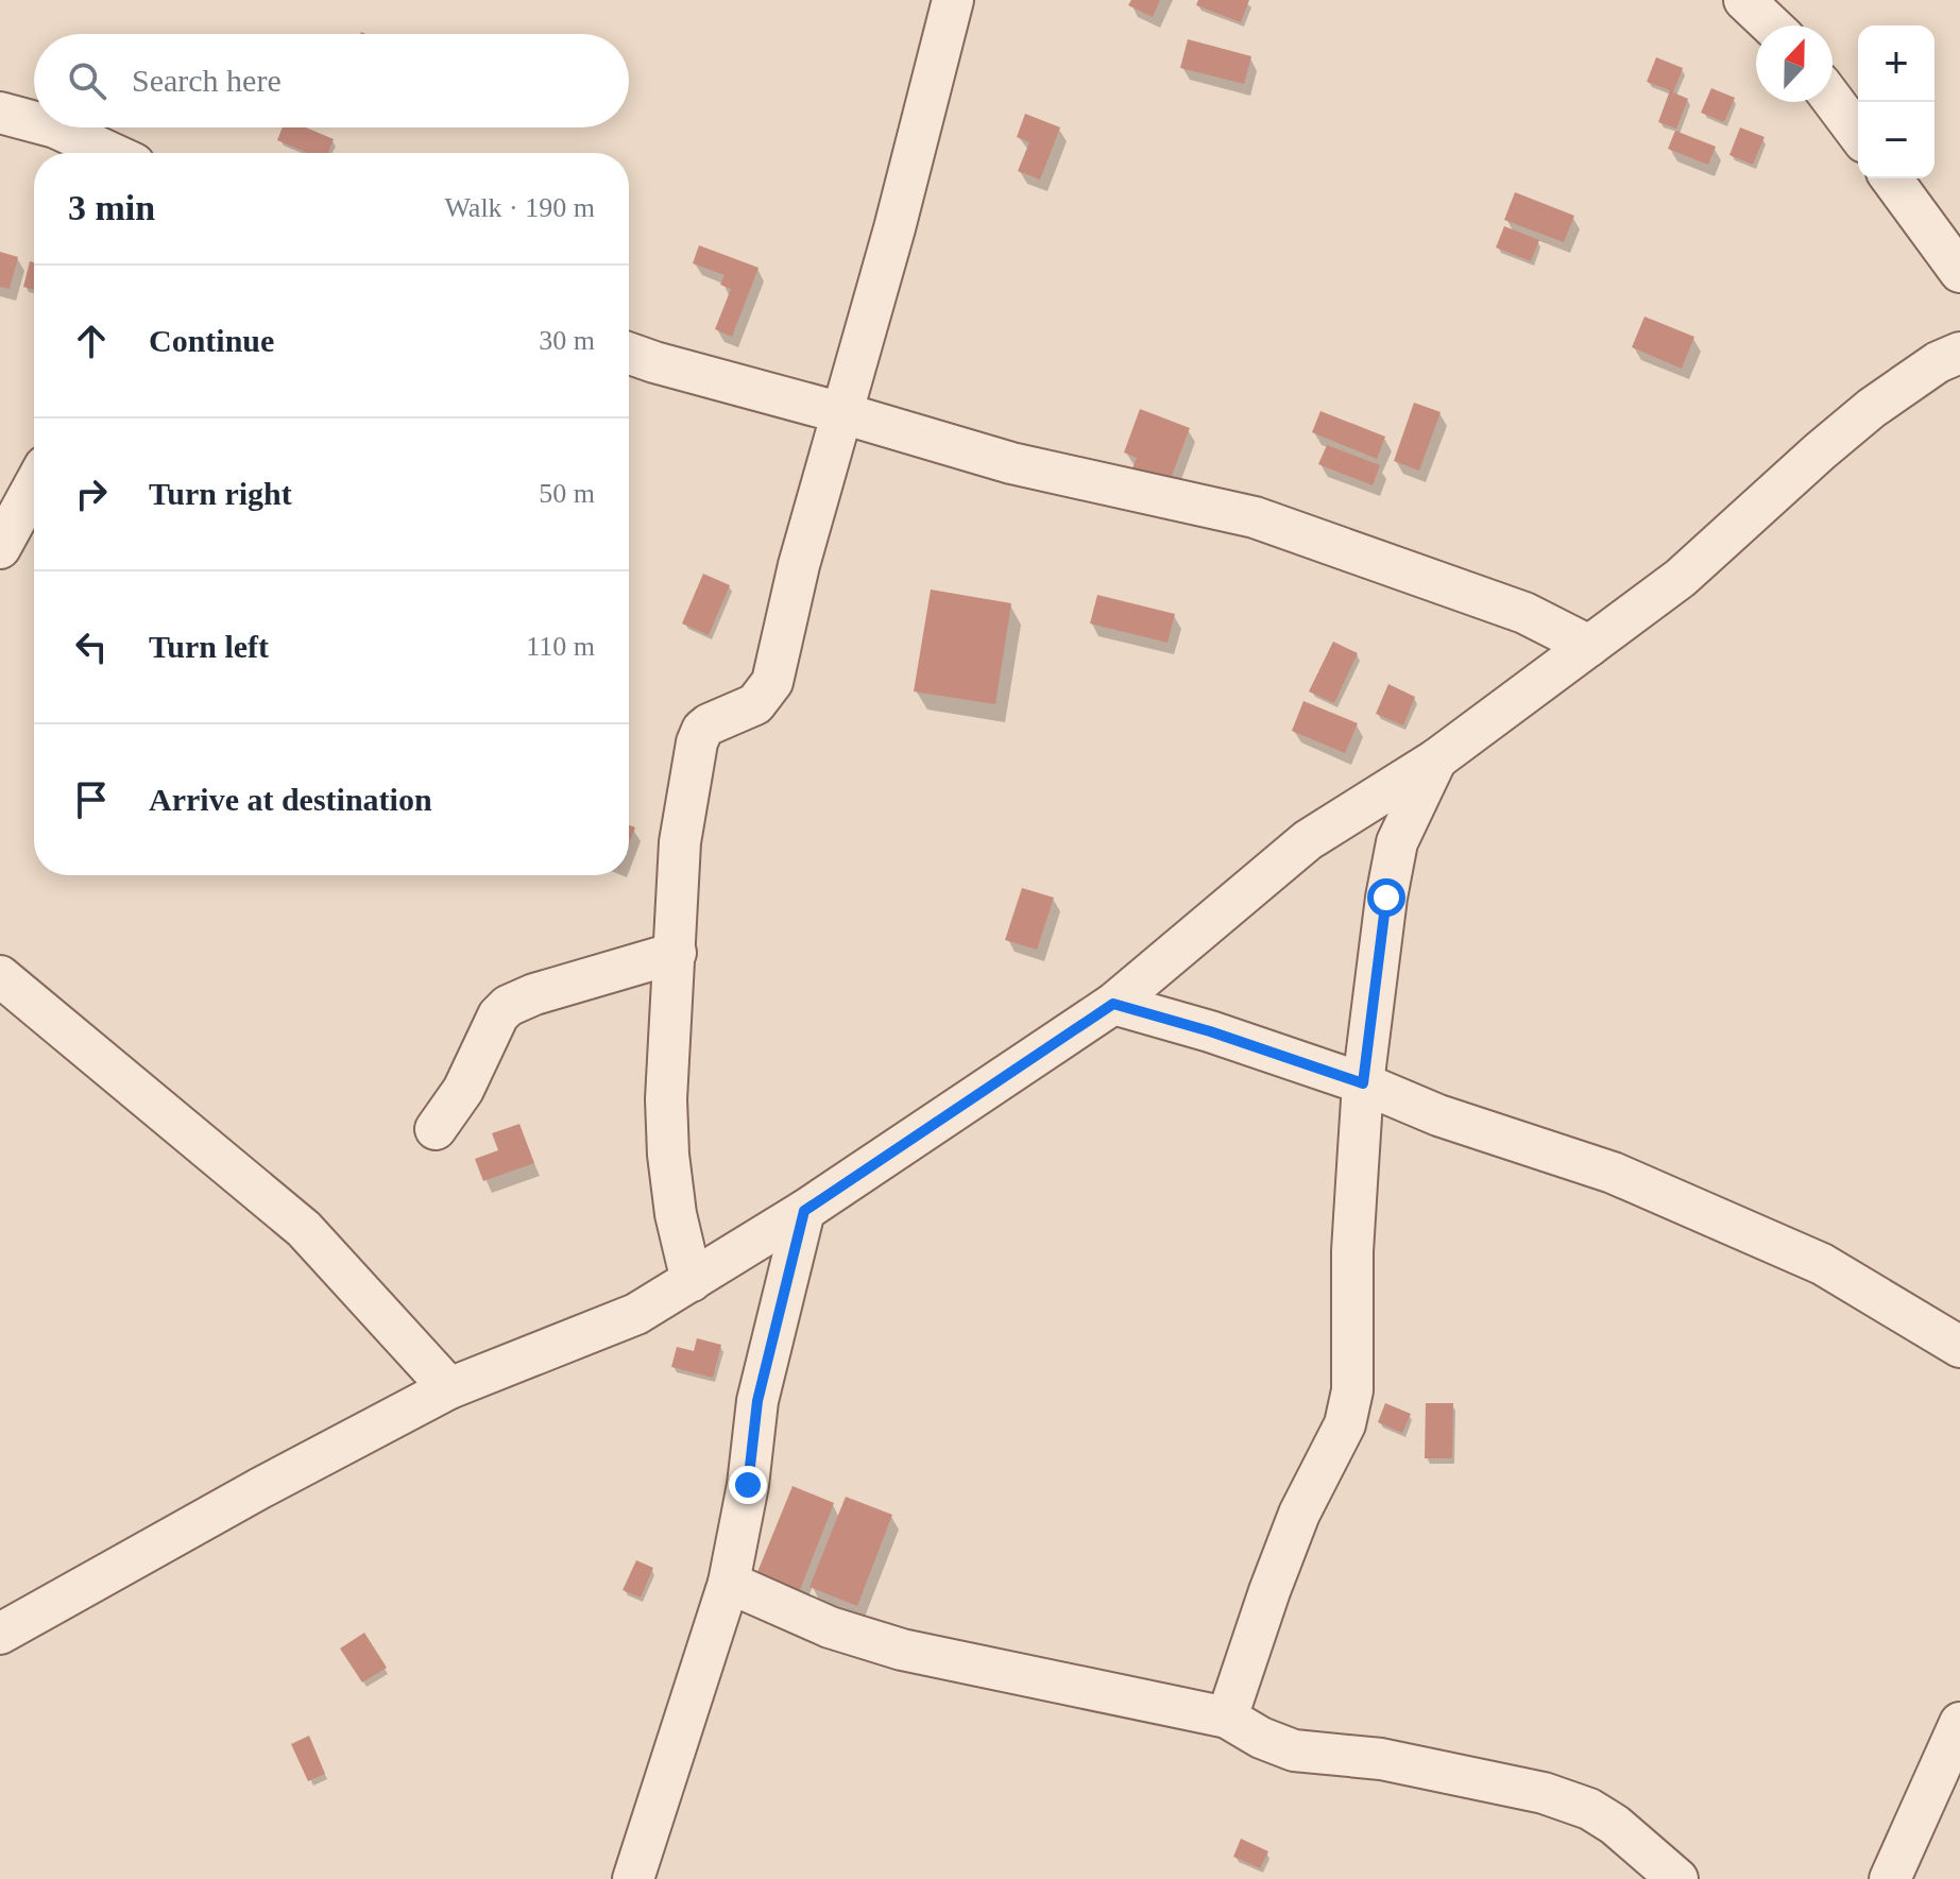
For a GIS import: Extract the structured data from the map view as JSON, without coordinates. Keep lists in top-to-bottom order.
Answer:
{
  "north": "top",
  "page": {
    "map_buttons": ["+", "−"],
    "search": "Search here",
    "heading": ["3 min", "Walk · 190 m"],
    "list": [
      ["Continue", "30 m"],
      ["Turn right", "50 m"],
      ["Turn left", "110 m"],
      "Arrive at destination"
    ]
  }
}
